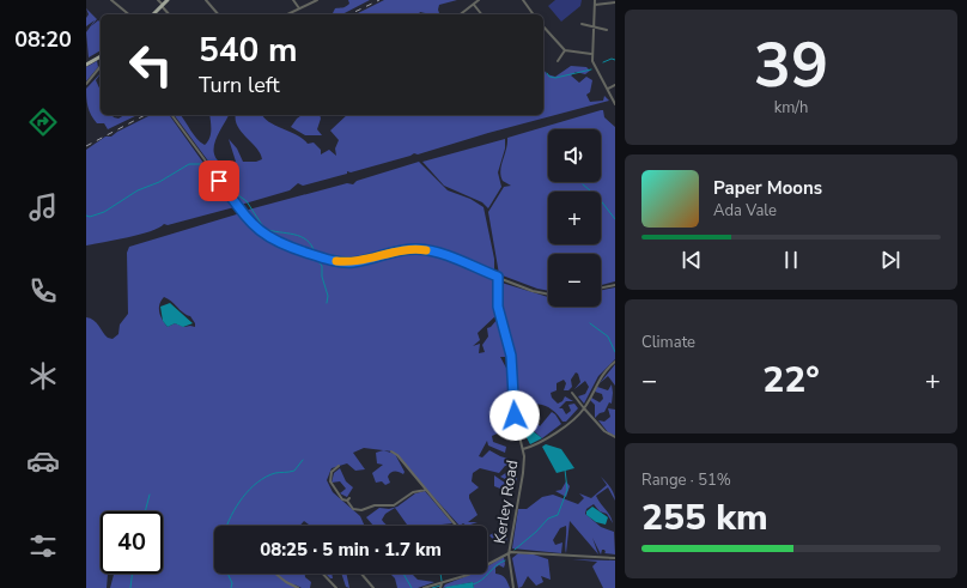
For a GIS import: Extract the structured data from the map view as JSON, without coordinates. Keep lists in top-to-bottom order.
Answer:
{
  "streets": {
    "street": ["Kerley Road"]
  },
  "page": {
    "tabs": "08:20",
    "tile": [
      ["39", "km/h"],
      "Climate",
      ["Range · 51%", "255 km"]
    ],
    "turn": ["540 m", "Turn left"],
    "map_buttons": ["+", "−"],
    "song": ["Paper Moons", "Ada Vale"],
    "heat": ["−", "22°", "+"],
    "limit": "40",
    "trip": "08:25 · 5 min · 1.7 km"
  }
}
